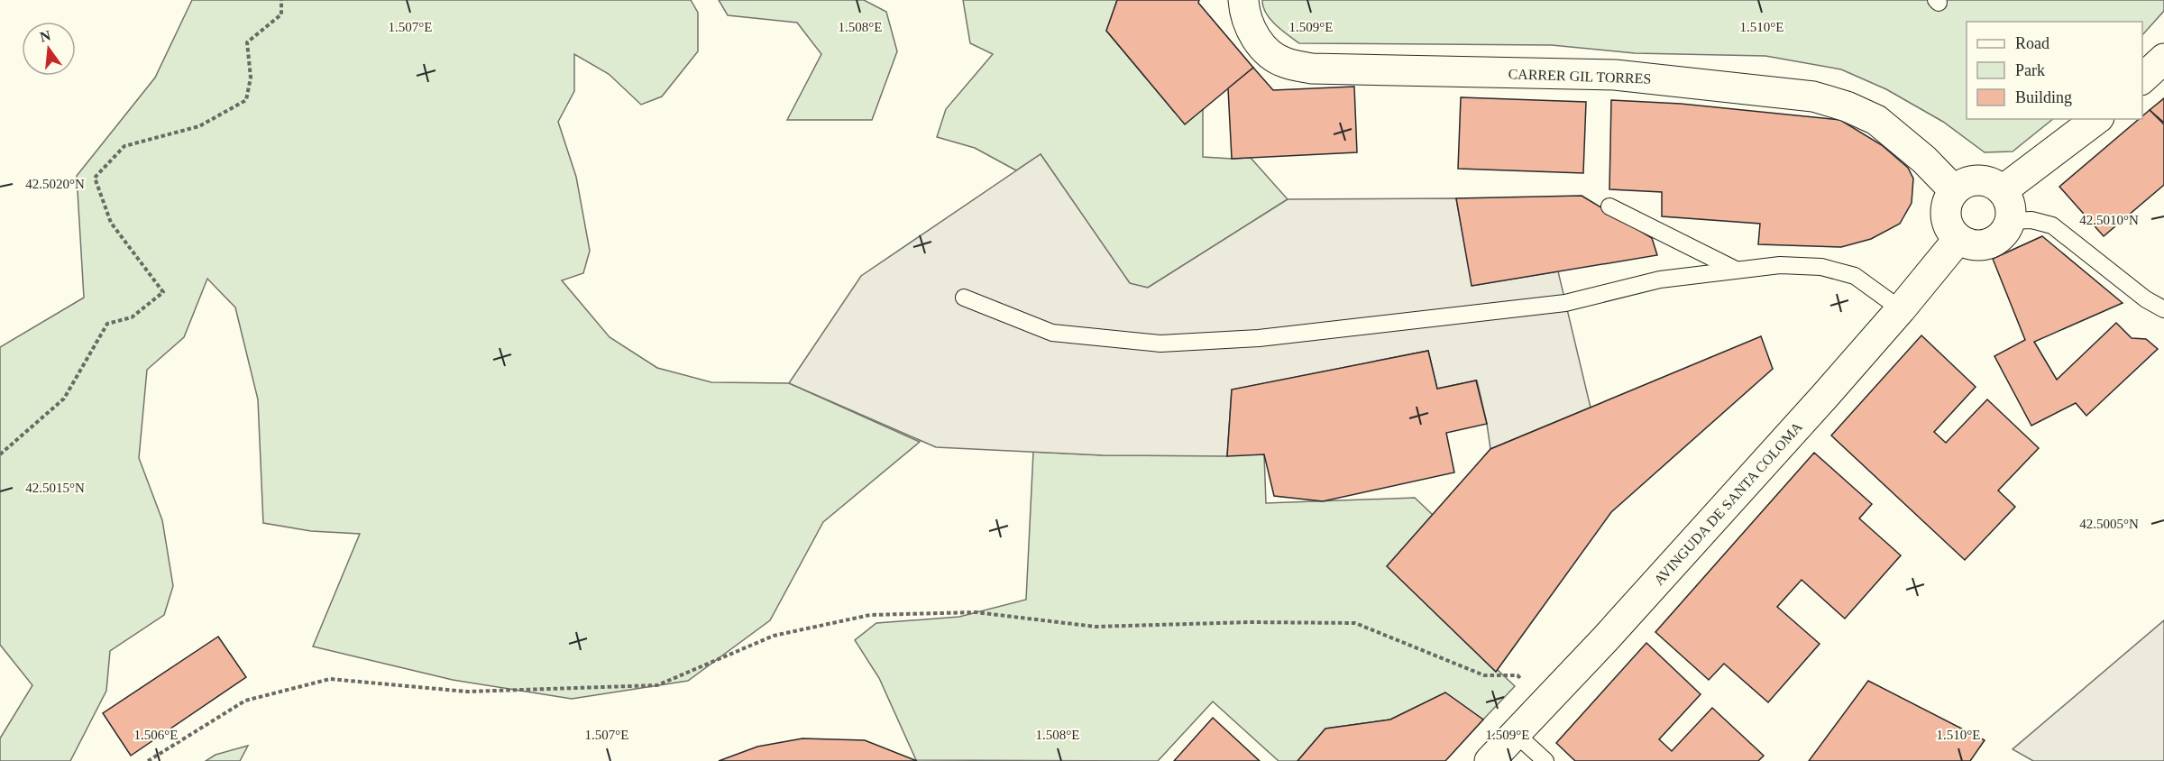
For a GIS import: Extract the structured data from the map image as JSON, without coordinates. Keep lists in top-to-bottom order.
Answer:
{
  "streets": {
    "main road": ["CARRER GIL TORRES", "AVINGUDA DE SANTA COLOMA"]
  },
  "crossings": [
    ["CARRER GIL TORRES", "AVINGUDA DE SANTA COLOMA"]
  ],
  "legend": ["Road", "Park", "Building"],
  "north": "top",
  "coordinates": [
    "1.507°E",
    "1.508°E",
    "1.510°E",
    "1.509°E",
    "42.5020°N",
    "42.5010°N",
    "42.5015°N",
    "42.5005°N",
    "1.506°E"
  ]
}
